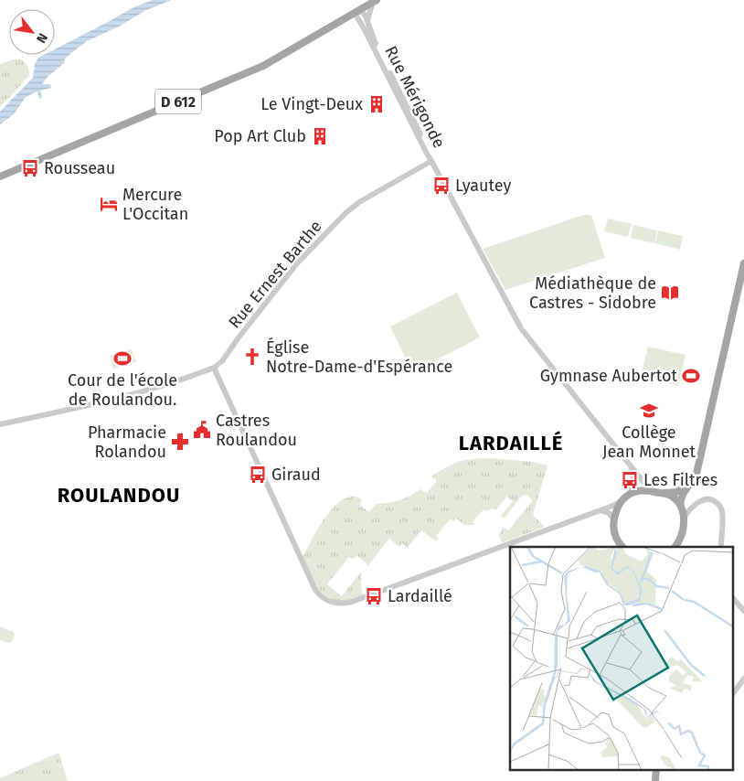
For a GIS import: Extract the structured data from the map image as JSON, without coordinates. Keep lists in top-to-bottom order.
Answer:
{
  "streets": {
    "main road": ["D 612"],
    "street": ["Rue Mérigonde", "Rue Ernest Barthe"]
  },
  "crossings": [
    ["Rue Mérigonde", "D 612"],
    ["Rue Mérigonde", "Rue Ernest Barthe"]
  ],
  "districts": ["LARDAILLÉ", "ROULANDOU"],
  "places": {
    "building": ["Le Vingt-Deux", "Pop Art Club"],
    "bus stop": [
      "Rousseau",
      "Lyautey",
      "Giraud",
      "Les Filtres",
      "Lardaillé"
    ],
    "hotel": ["Mercure L'Occitan"],
    "library": ["Médiathèque de Castres - Sidobre"],
    "church": ["Église Notre-Dame-d'Espérance"],
    "sports": ["Cour de l'école de Roulandou.", "Gymnase Aubertot"],
    "school or university": ["Collège Jean Monnet"],
    "public building": ["Castres Roulandou"],
    "pharmacy": ["Pharmacie Rolandou"]
  },
  "north": "bottom right"
}
